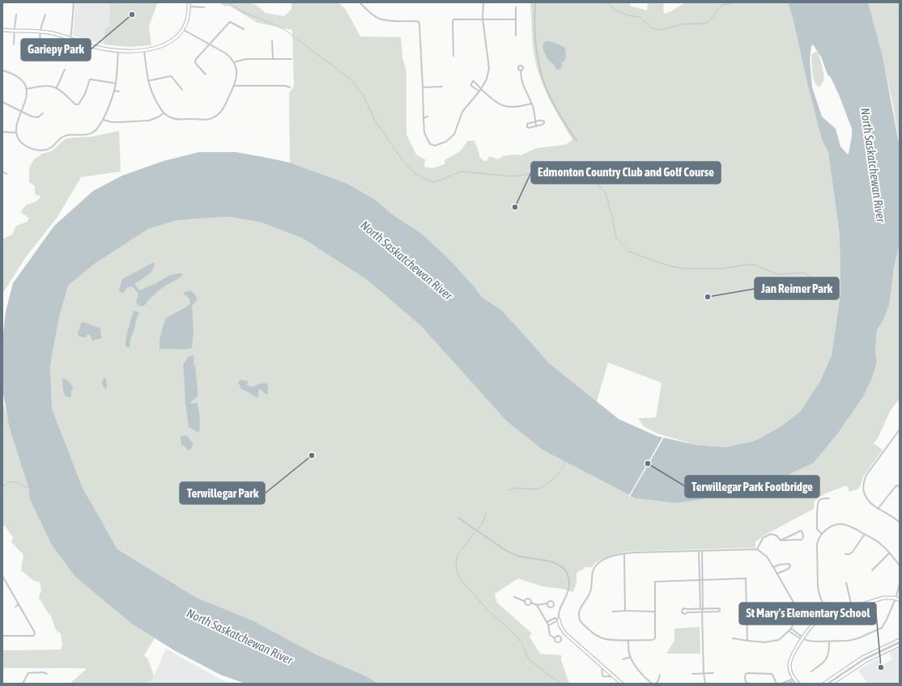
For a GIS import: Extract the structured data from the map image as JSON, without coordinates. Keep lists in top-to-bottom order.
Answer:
{
  "water": ["North Saskatchewan River"],
  "places": [
    "Gariepy Park",
    "Edmonton Country Club and Golf Course",
    "Jan Reimer Park",
    "Terwillegar Park",
    "Terwillegar Park Footbridge",
    "St Mary's Elementary School"
  ]
}
